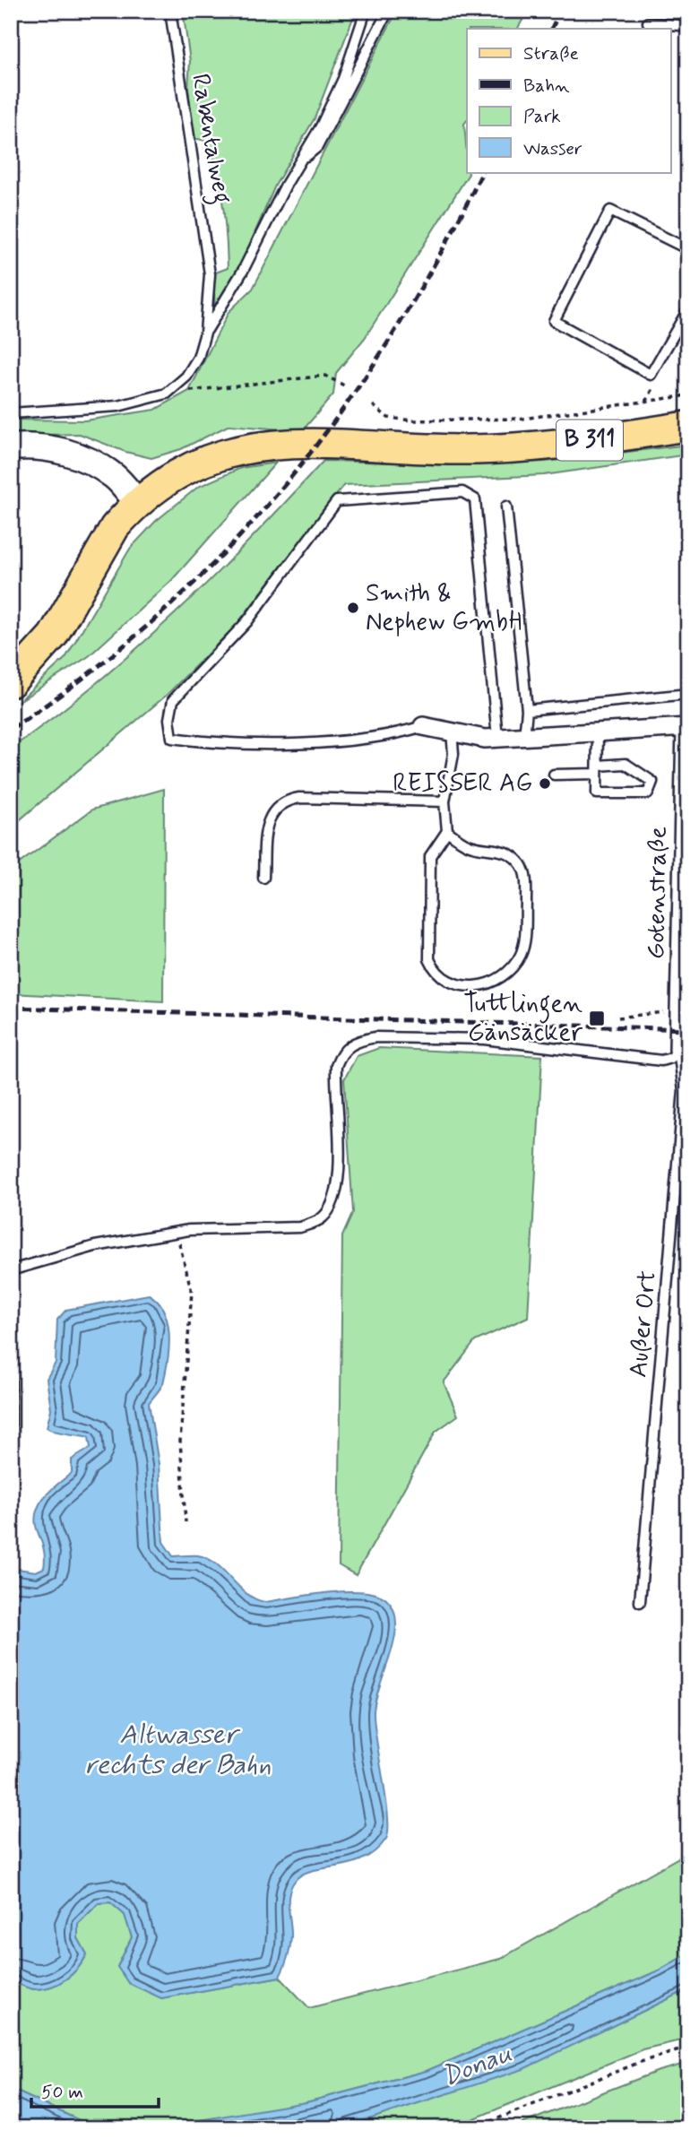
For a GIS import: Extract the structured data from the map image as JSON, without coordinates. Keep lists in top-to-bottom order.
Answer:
{
  "streets": {
    "main road": ["B 311"],
    "street": ["Gotenstraße"],
    "lane": ["Rabentalweg", "Außer Ort"]
  },
  "crossings": [
    ["Gotenstraße", "Außer Ort"]
  ],
  "water": ["Altwasser rechts der Bahn", "Donau"],
  "places": {
    "other": ["Smith & Nephew GmbH", "REISSER AG"],
    "transit": ["Tuttlingen Gänsäcker"]
  },
  "legend": [
    "Straße",
    "Bahn",
    "Park",
    "Wasser"
  ],
  "scale_bar": "50 m"
}
